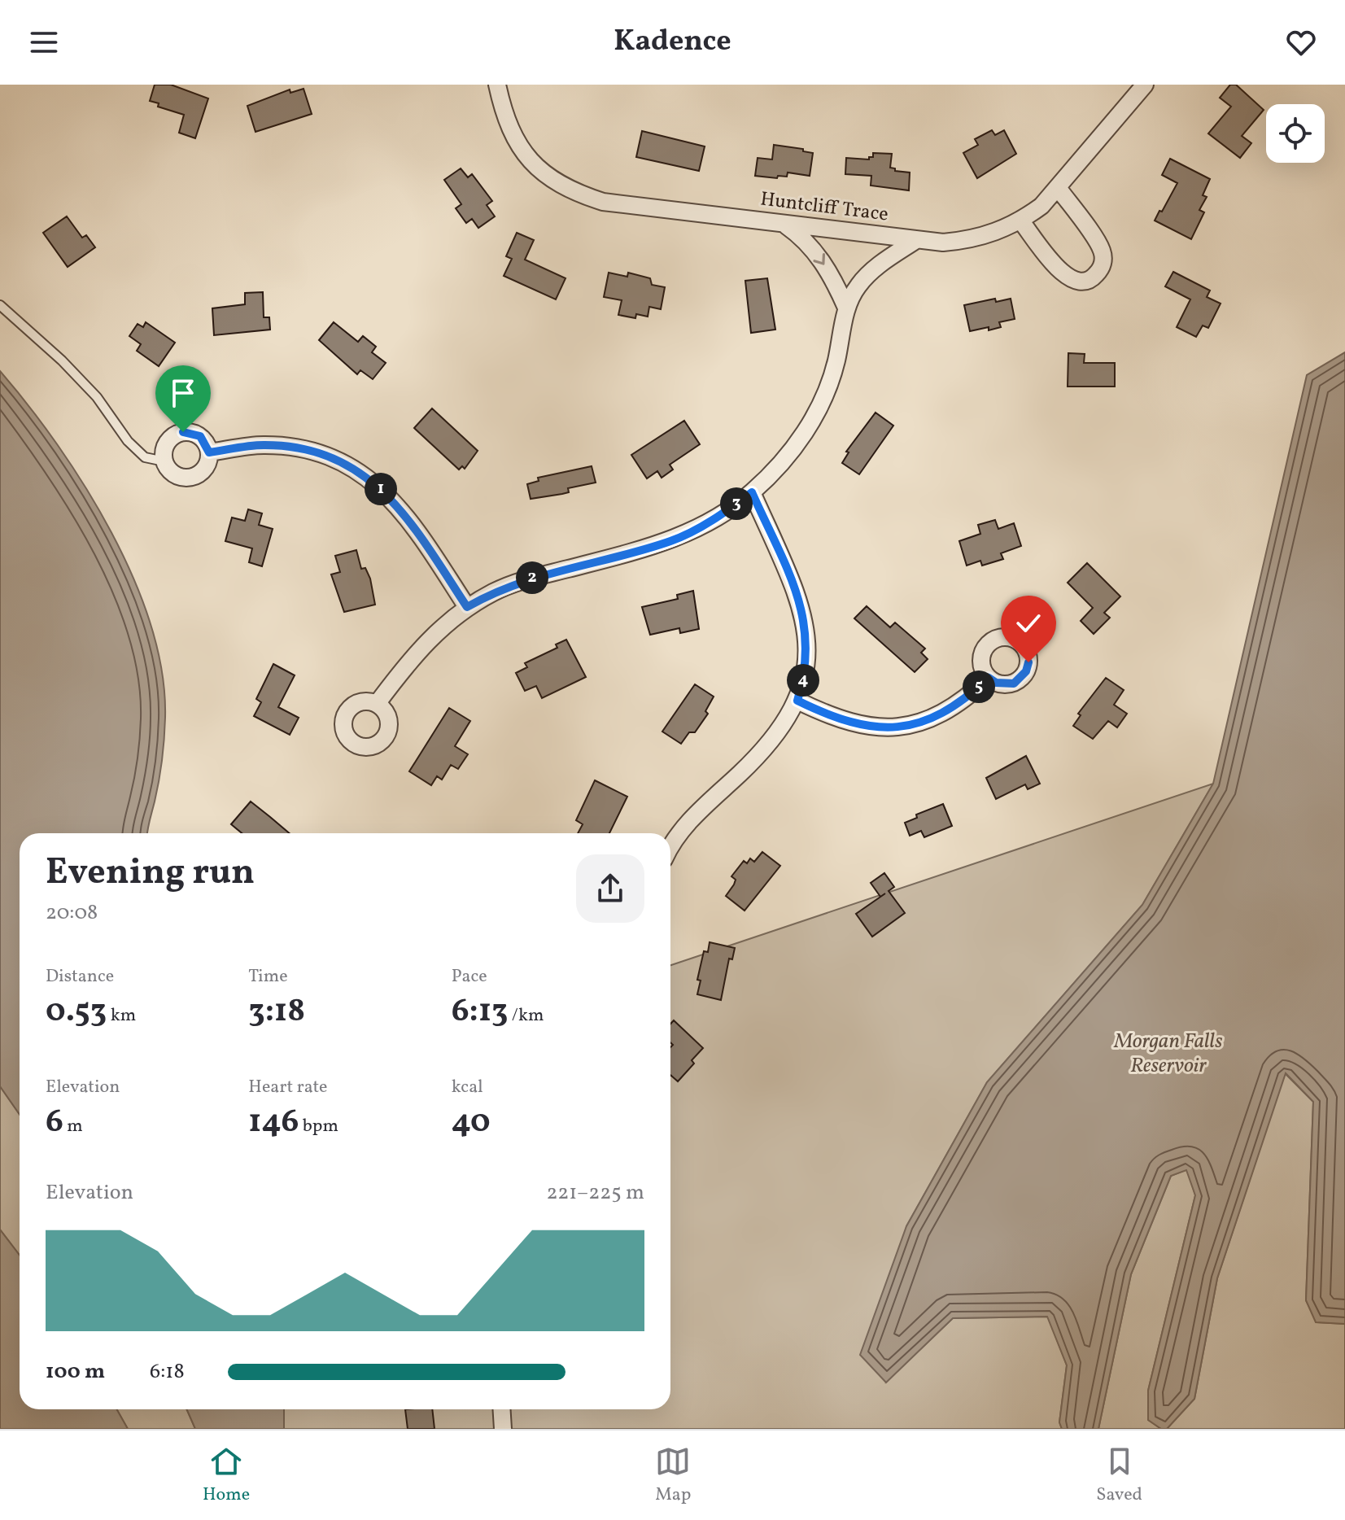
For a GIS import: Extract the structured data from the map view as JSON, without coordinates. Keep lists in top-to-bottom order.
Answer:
{
  "streets": {
    "street": ["Huntcliff Trace"]
  },
  "water": ["Morgan Falls Reservoir"],
  "page": {
    "header": "Kadence",
    "pins": [
      "1",
      "3",
      "2",
      "4",
      "5"
    ],
    "heading": ["Evening run", "20:08"],
    "stats": [
      ["Distance", "0.53 km"],
      ["Time", "3:18"],
      ["Pace", "6:13 /km"],
      ["Elevation", "6 m"],
      ["Heart rate", "146 bpm"],
      ["kcal", "40"]
    ],
    "chart": ["Elevation", "221–225 m"],
    "list": [
      {
        "name": "100 m",
        "note": "6:18"
      }
    ],
    "tabs": ["Home", "Map", "Saved"]
  }
}
